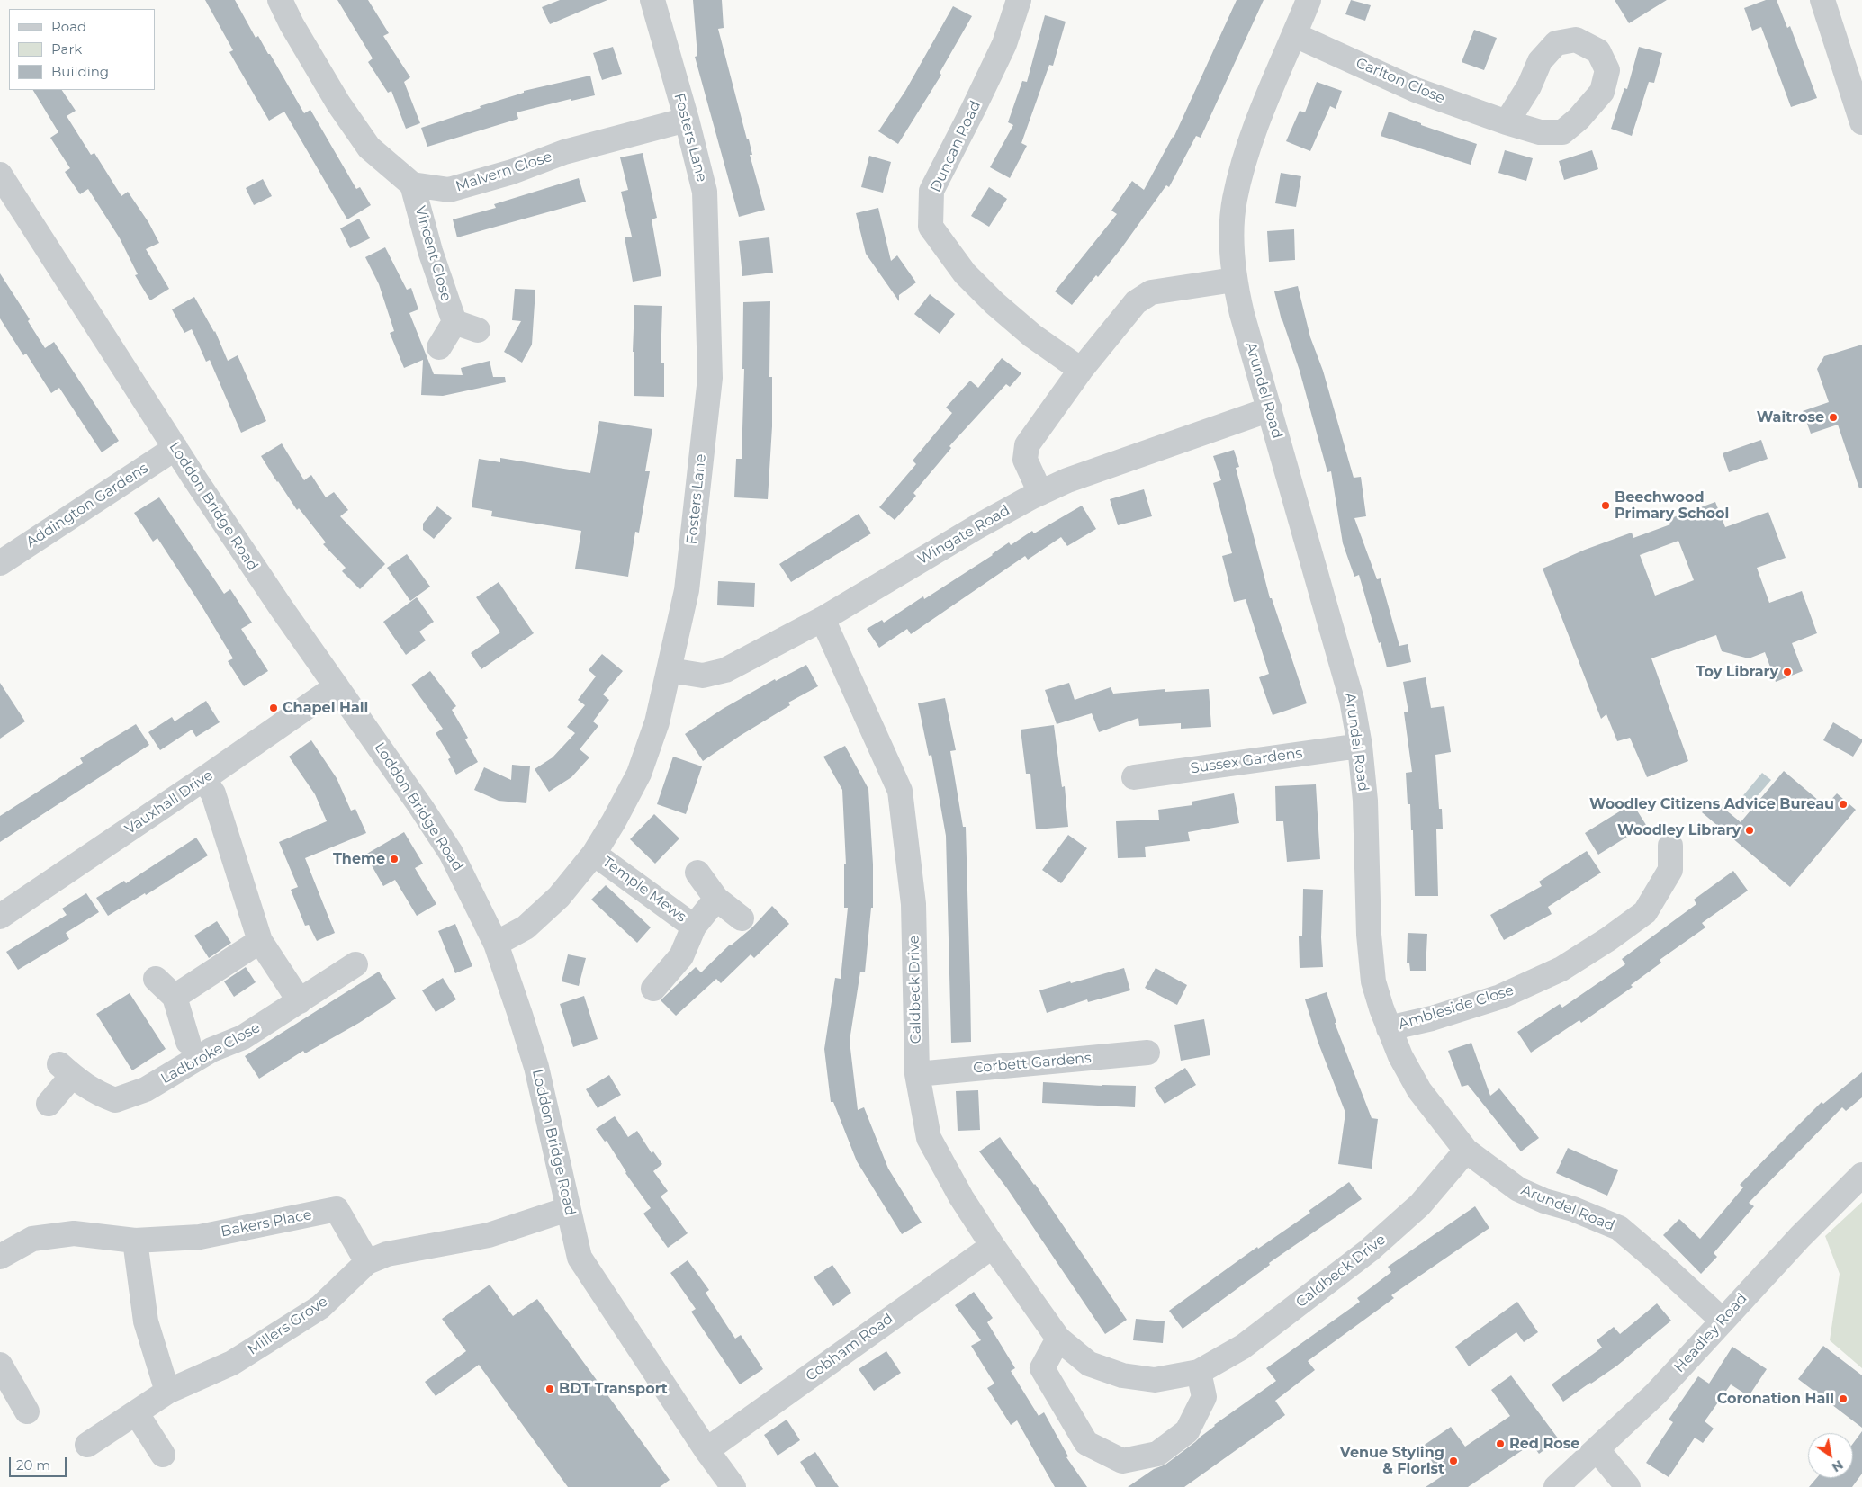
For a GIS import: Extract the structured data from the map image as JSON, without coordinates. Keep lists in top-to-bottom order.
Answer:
{
  "streets": {
    "street": [
      "Carlton Close",
      "Fosters Lane",
      "Duncan Road",
      "Malvern Close",
      "Vincent Close",
      "Arundel Road",
      "Addington Gardens",
      "Loddon Bridge Road",
      "Wingate Road",
      "Sussex Gardens",
      "Vauxhall Drive",
      "Temple Mews",
      "Caldbeck Drive",
      "Ambleside Close",
      "Ladbroke Close",
      "Corbett Gardens",
      "Bakers Place",
      "Millers Grove",
      "Headley Road",
      "Cobham Road"
    ]
  },
  "crossings": [
    ["Carlton Close", "Arundel Road"],
    ["Fosters Lane", "Malvern Close"],
    ["Fosters Lane", "Loddon Bridge Road"],
    ["Fosters Lane", "Wingate Road"],
    ["Fosters Lane", "Temple Mews"],
    ["Malvern Close", "Vincent Close"],
    ["Arundel Road", "Wingate Road"],
    ["Arundel Road", "Sussex Gardens"],
    ["Arundel Road", "Caldbeck Drive"],
    ["Arundel Road", "Ambleside Close"],
    ["Arundel Road", "Headley Road"],
    ["Addington Gardens", "Loddon Bridge Road"],
    ["Loddon Bridge Road", "Vauxhall Drive"],
    ["Loddon Bridge Road", "Millers Grove"],
    ["Loddon Bridge Road", "Cobham Road"],
    ["Wingate Road", "Caldbeck Drive"],
    ["Caldbeck Drive", "Corbett Gardens"],
    ["Caldbeck Drive", "Cobham Road"],
    ["Bakers Place", "Millers Grove"]
  ],
  "places": [
    "Waitrose",
    "Beechwood Primary School",
    "Toy Library",
    "Chapel Hall",
    "Woodley Citizens Advice Bureau",
    "Woodley Library",
    "Theme",
    "BDT Transport",
    "Coronation Hall",
    "Red Rose",
    "Venue Styling & Florist"
  ],
  "legend": ["Road", "Park", "Building"],
  "scale_bar": "20 m",
  "north": "bottom right"
}
